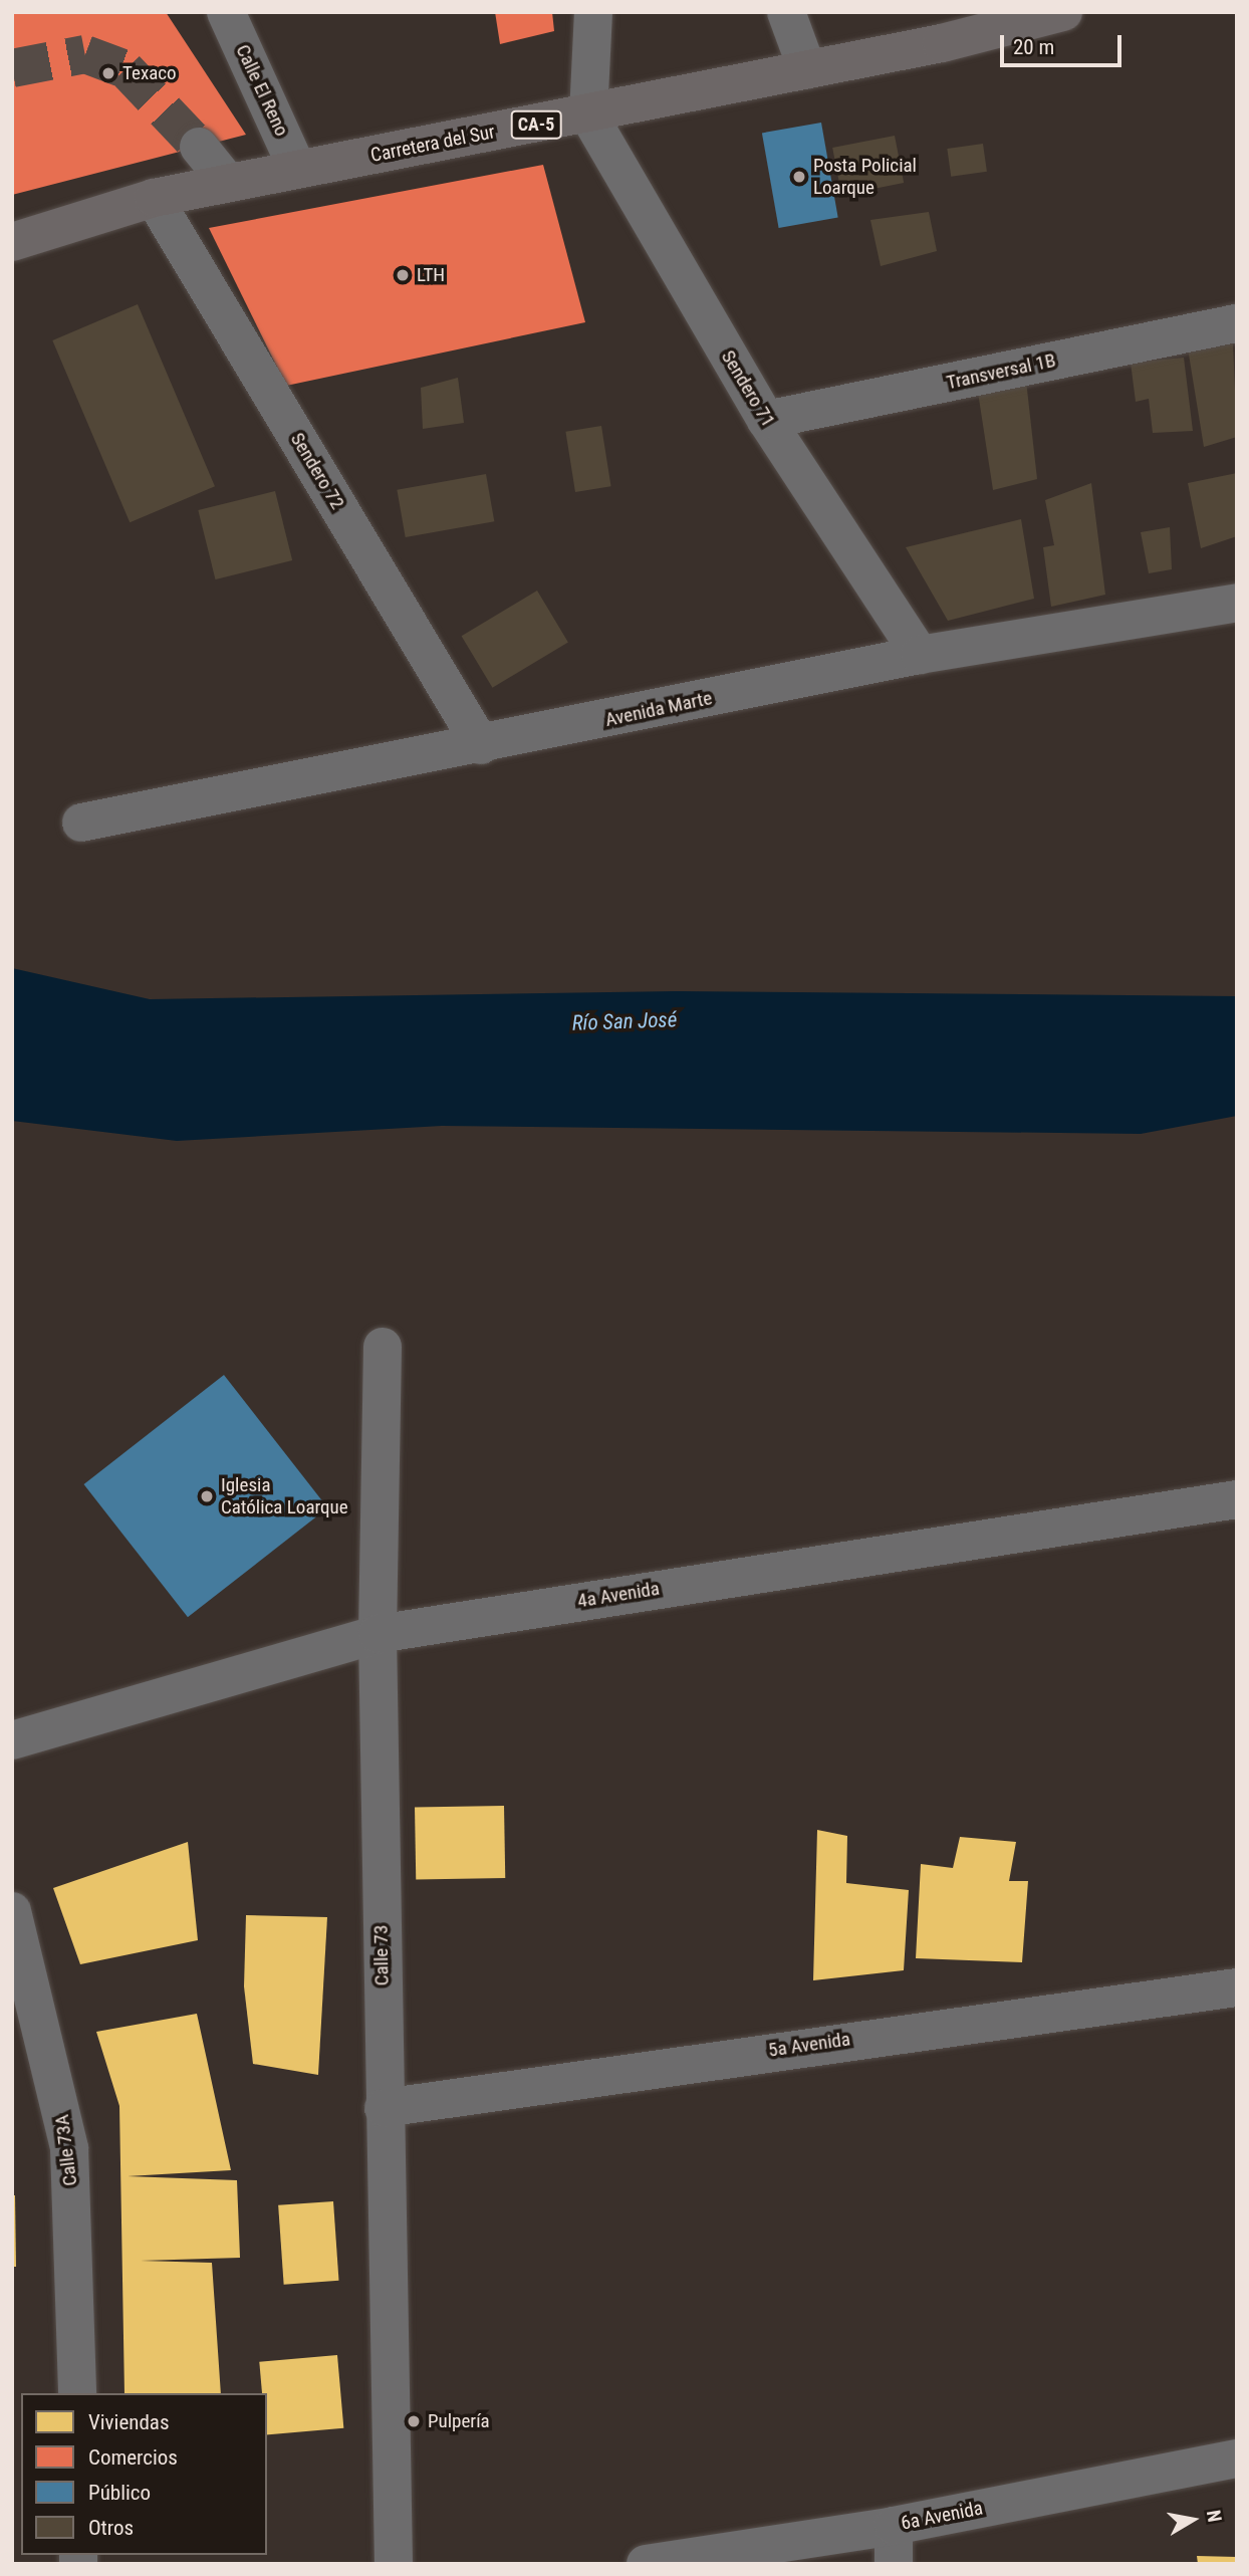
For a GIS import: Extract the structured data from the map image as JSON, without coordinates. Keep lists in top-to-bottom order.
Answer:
{
  "streets": {
    "highway": ["CA-5", "Carretera del Sur"],
    "street": [
      "Calle El Reno",
      "Transversal 1B",
      "Sendero 71",
      "Sendero 72",
      "Avenida Marte",
      "4a Avenida",
      "Calle 73",
      "5a Avenida",
      "Calle 73A",
      "6a Avenida"
    ]
  },
  "crossings": [
    ["Calle El Reno", "Carretera del Sur"],
    ["Carretera del Sur", "Sendero 71"],
    ["Carretera del Sur", "Sendero 72"],
    ["Transversal 1B", "Sendero 71"],
    ["Sendero 71", "Avenida Marte"],
    ["Sendero 72", "Avenida Marte"],
    ["4a Avenida", "Calle 73"],
    ["Calle 73", "5a Avenida"]
  ],
  "water": ["Río San José"],
  "places": [
    "Texaco",
    "Posta Policial Loarque",
    "LTH",
    "Iglesia Católica Loarque",
    "Pulpería"
  ],
  "legend": [
    "Viviendas",
    "Comercios",
    "Público",
    "Otros"
  ],
  "scale_bar": "20 m",
  "north": "right"
}
